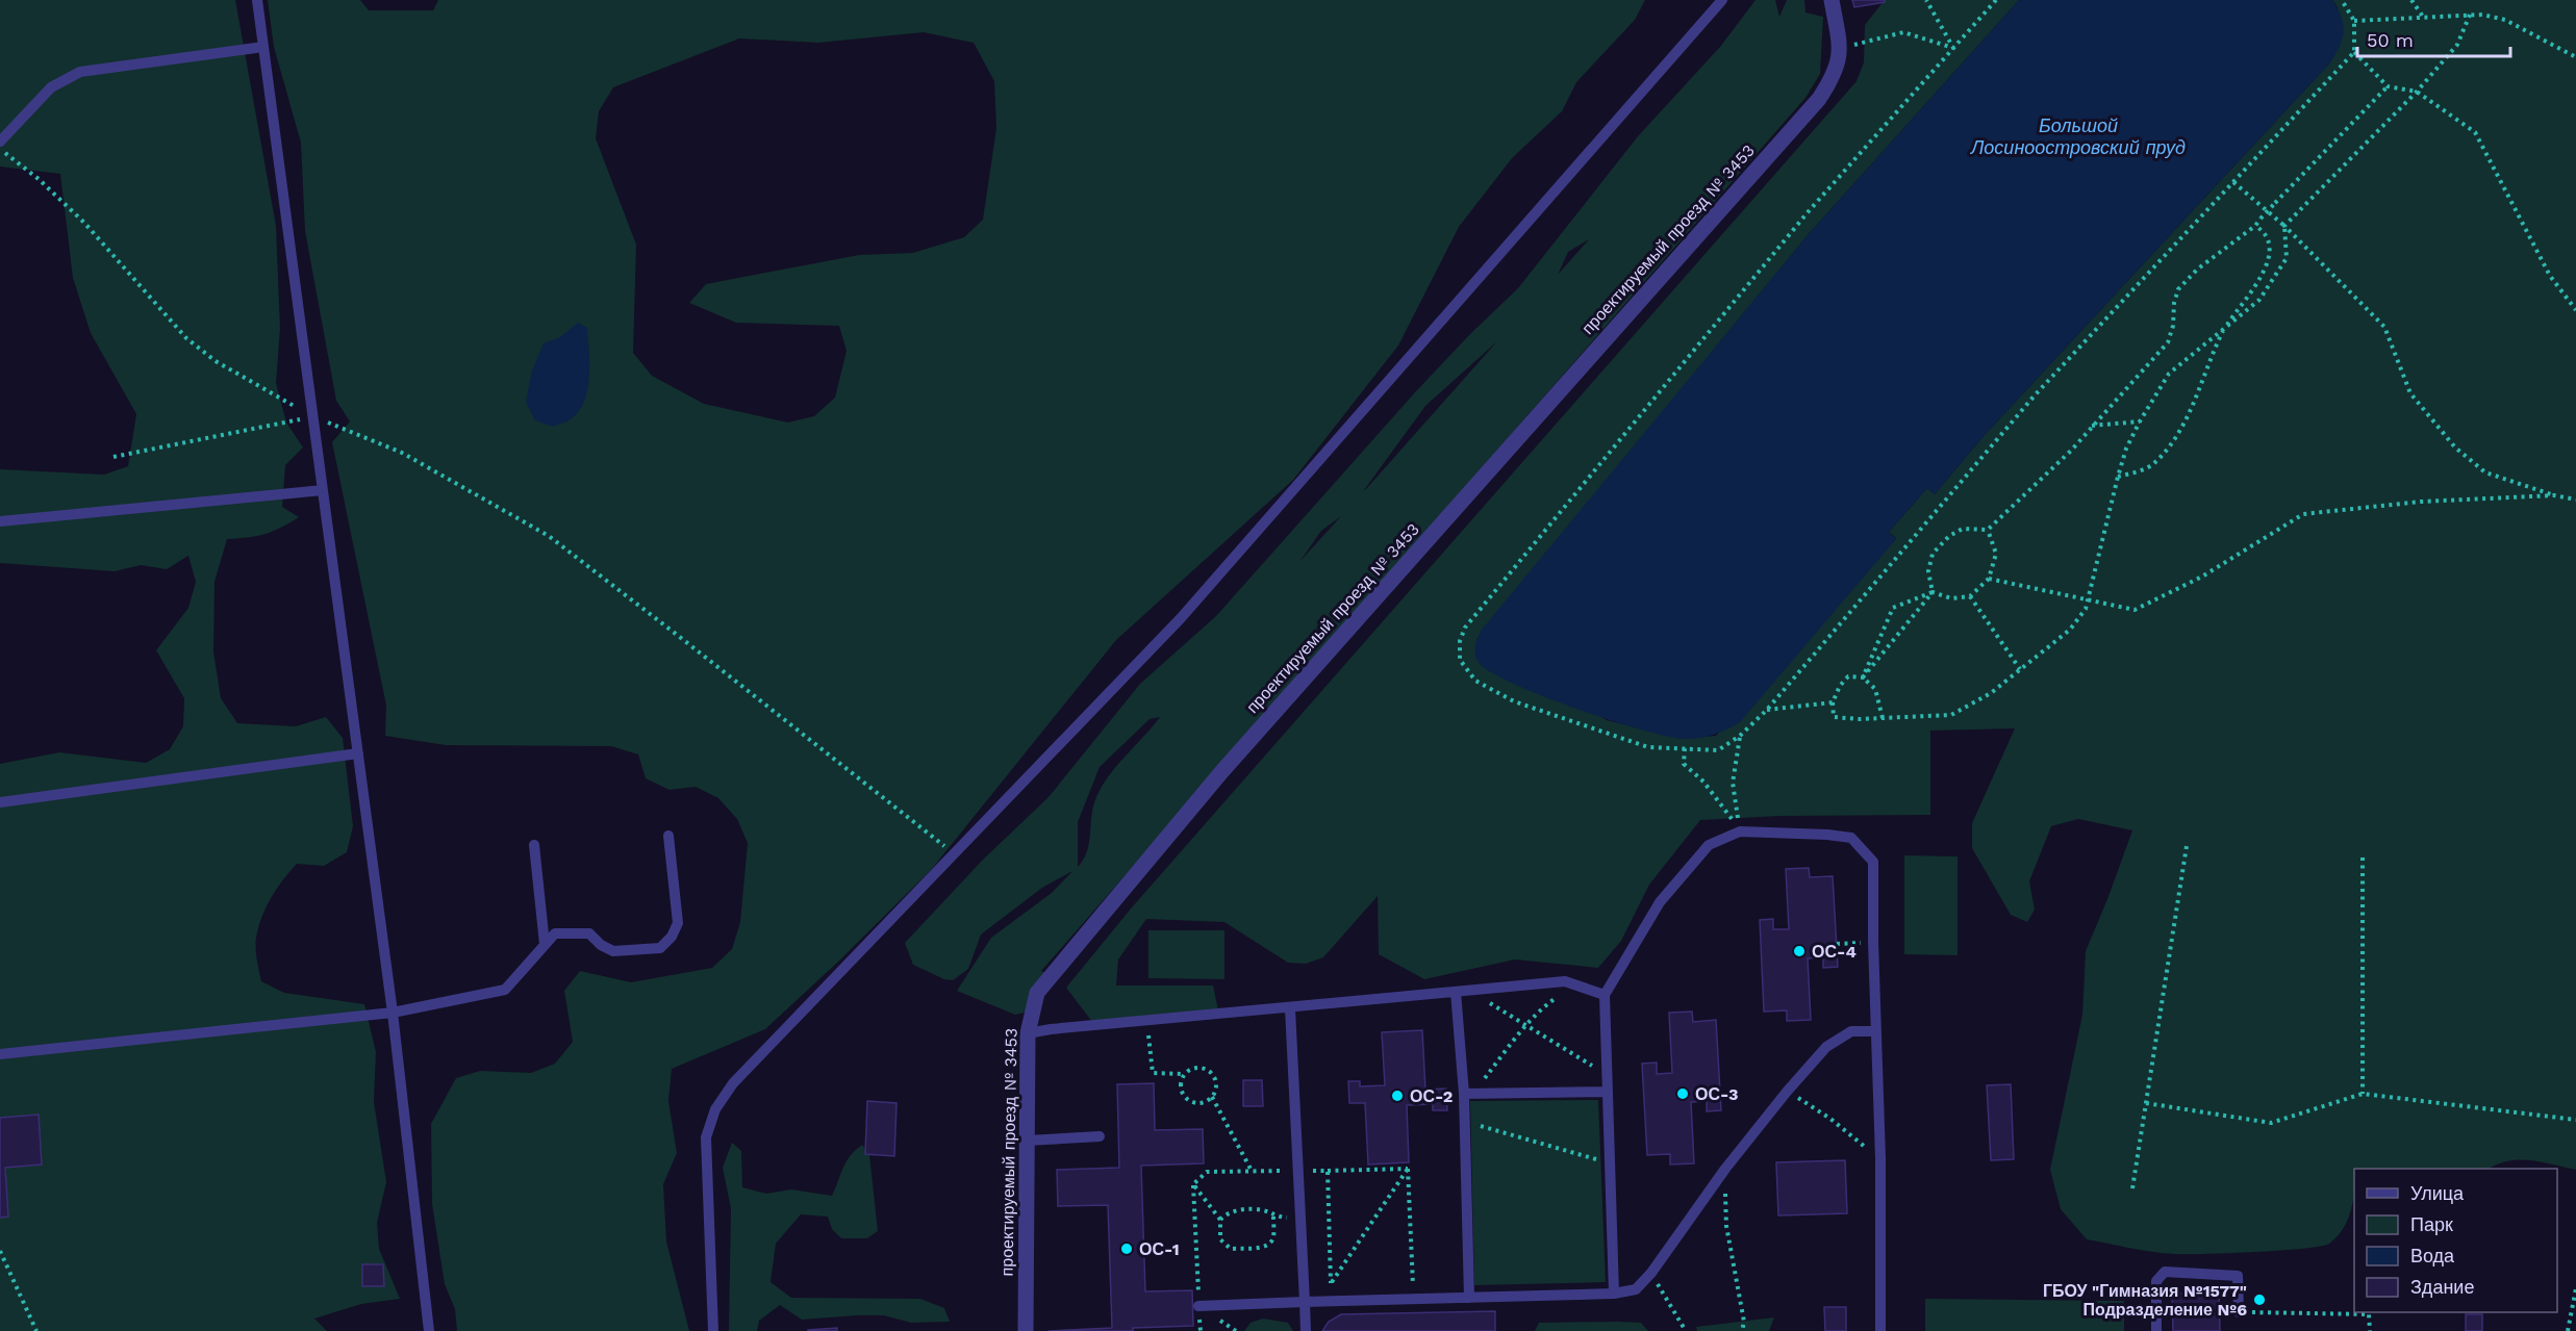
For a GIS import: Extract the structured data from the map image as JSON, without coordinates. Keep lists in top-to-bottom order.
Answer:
{
  "streets": {
    "street": ["проектируемый проезд № 3453"]
  },
  "water": ["Большой Лосиноостровский пруд"],
  "places": [
    "ОС-4",
    "ОС-3",
    "ОС-2",
    "ОС-1",
    "ГБОУ \"Гимназия №1577\" Подразделение №6"
  ],
  "legend": [
    "Улица",
    "Парк",
    "Вода",
    "Здание"
  ],
  "scale_bar": "50 m"
}
